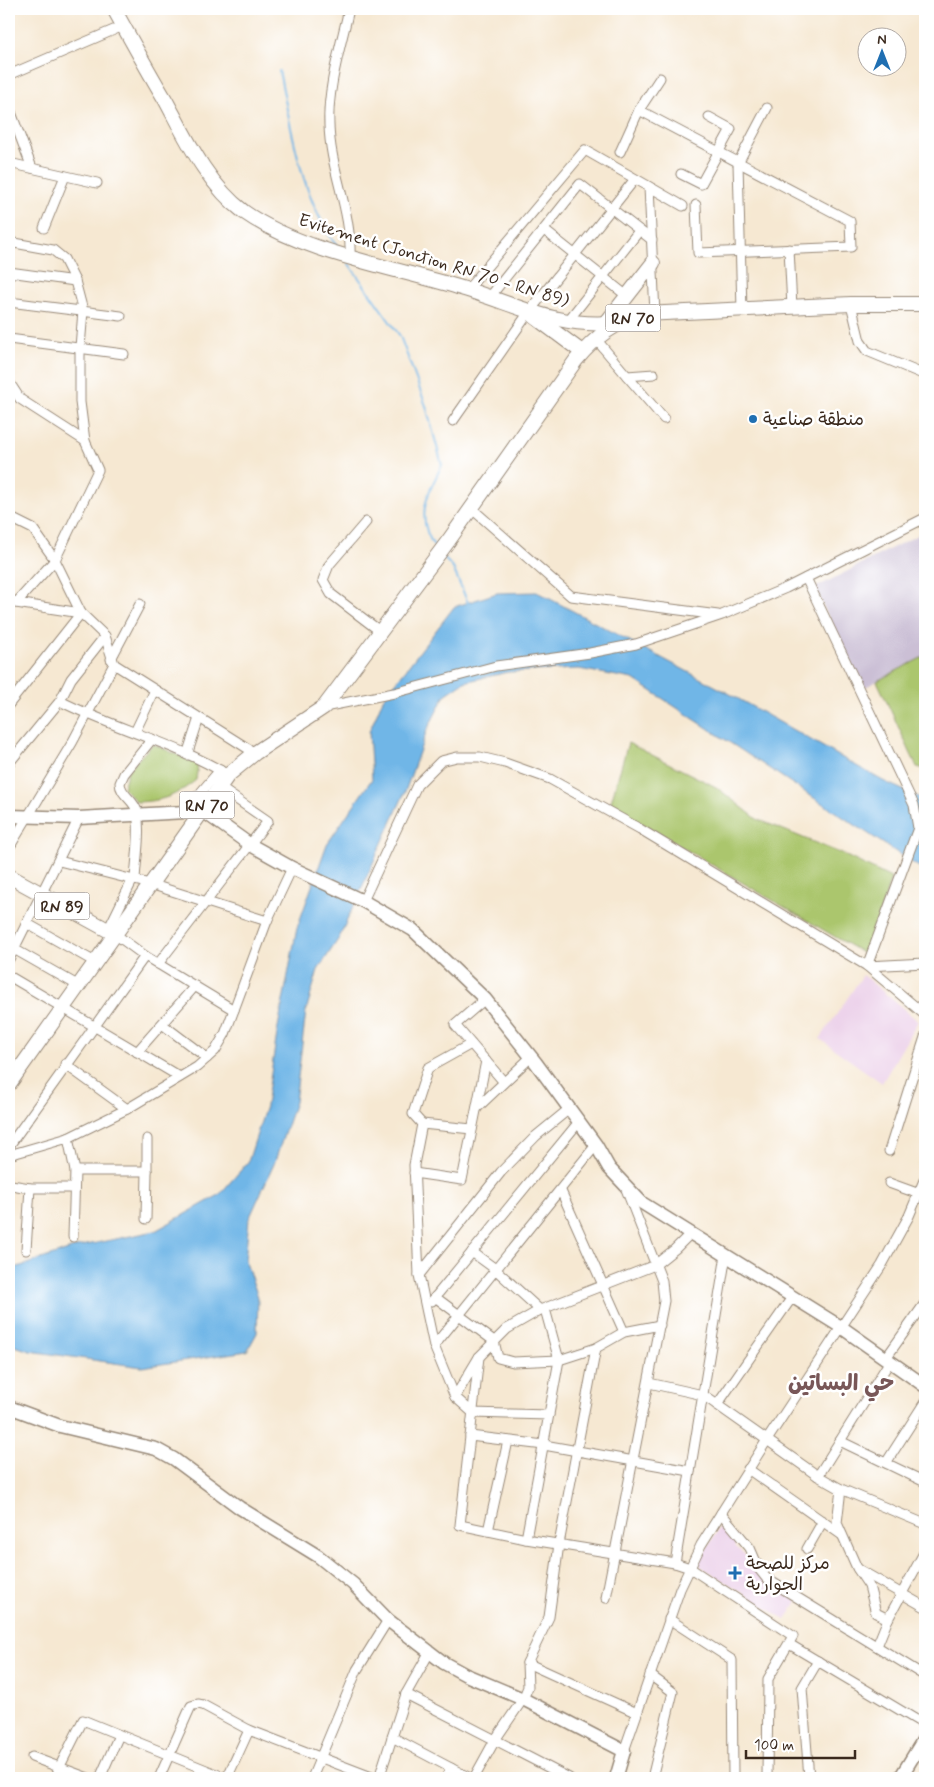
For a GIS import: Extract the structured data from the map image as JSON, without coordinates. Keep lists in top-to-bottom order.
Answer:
{
  "streets": {
    "main road": ["Evitement (Jonction RN 70 - RN 89)", "RN 70", "RN 89"]
  },
  "crossings": [
    ["Evitement (Jonction RN 70 - RN 89)", "RN 70"],
    ["RN 70", "RN 89"]
  ],
  "districts": ["حي البساتين"],
  "places": {
    "other": ["منطقة صناعية"],
    "health": ["مركز للصحة الجوارية"]
  },
  "scale_bar": "100 m",
  "north": "top"
}
